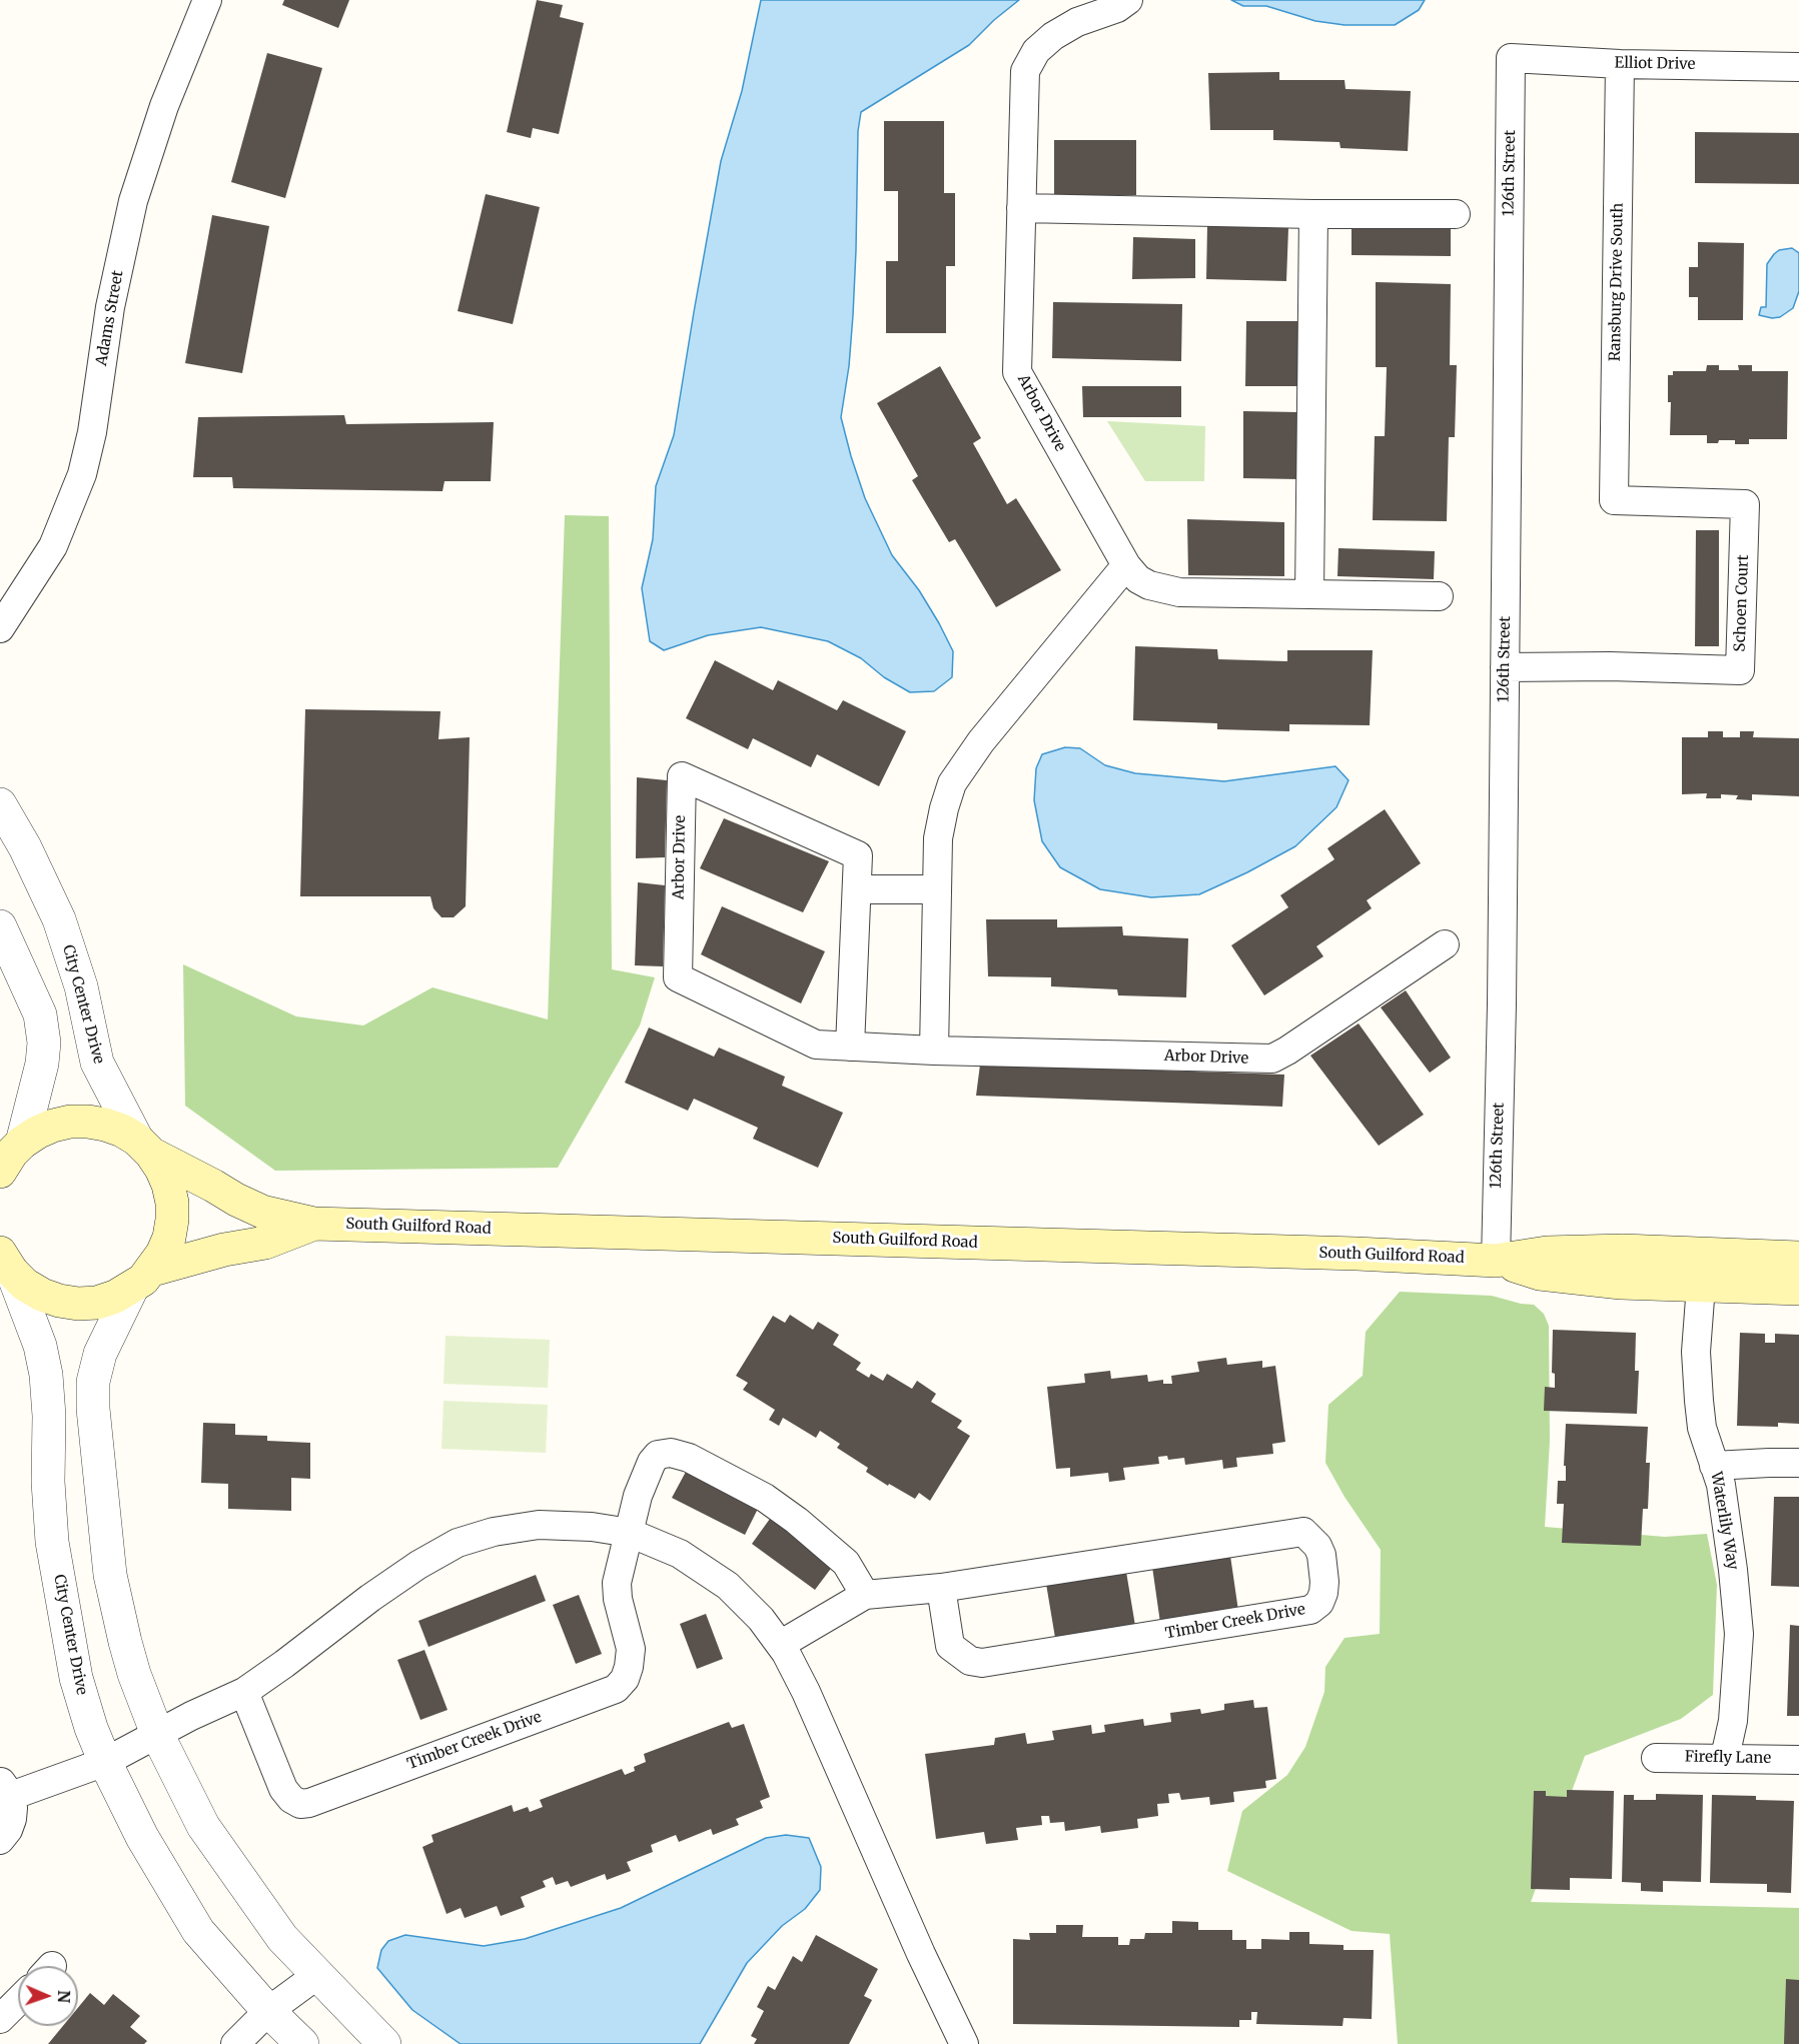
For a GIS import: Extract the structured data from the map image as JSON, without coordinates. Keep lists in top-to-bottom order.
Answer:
{
  "streets": {
    "main road": ["South Guilford Road"],
    "street": [
      "Elliot Drive",
      "126th Street",
      "Ransburg Drive South",
      "Adams Street",
      "Arbor Drive",
      "Schoen Court",
      "City Center Drive",
      "Waterlily Way",
      "Timber Creek Drive",
      "Firefly Lane"
    ]
  },
  "crossings": [
    ["Elliot Drive", "126th Street"],
    ["Elliot Drive", "Ransburg Drive South"],
    ["126th Street", "Schoen Court"],
    ["126th Street", "South Guilford Road"],
    ["Ransburg Drive South", "Schoen Court"],
    ["City Center Drive", "South Guilford Road"],
    ["South Guilford Road", "Waterlily Way"],
    ["Waterlily Way", "Firefly Lane"]
  ],
  "north": "right"
}
